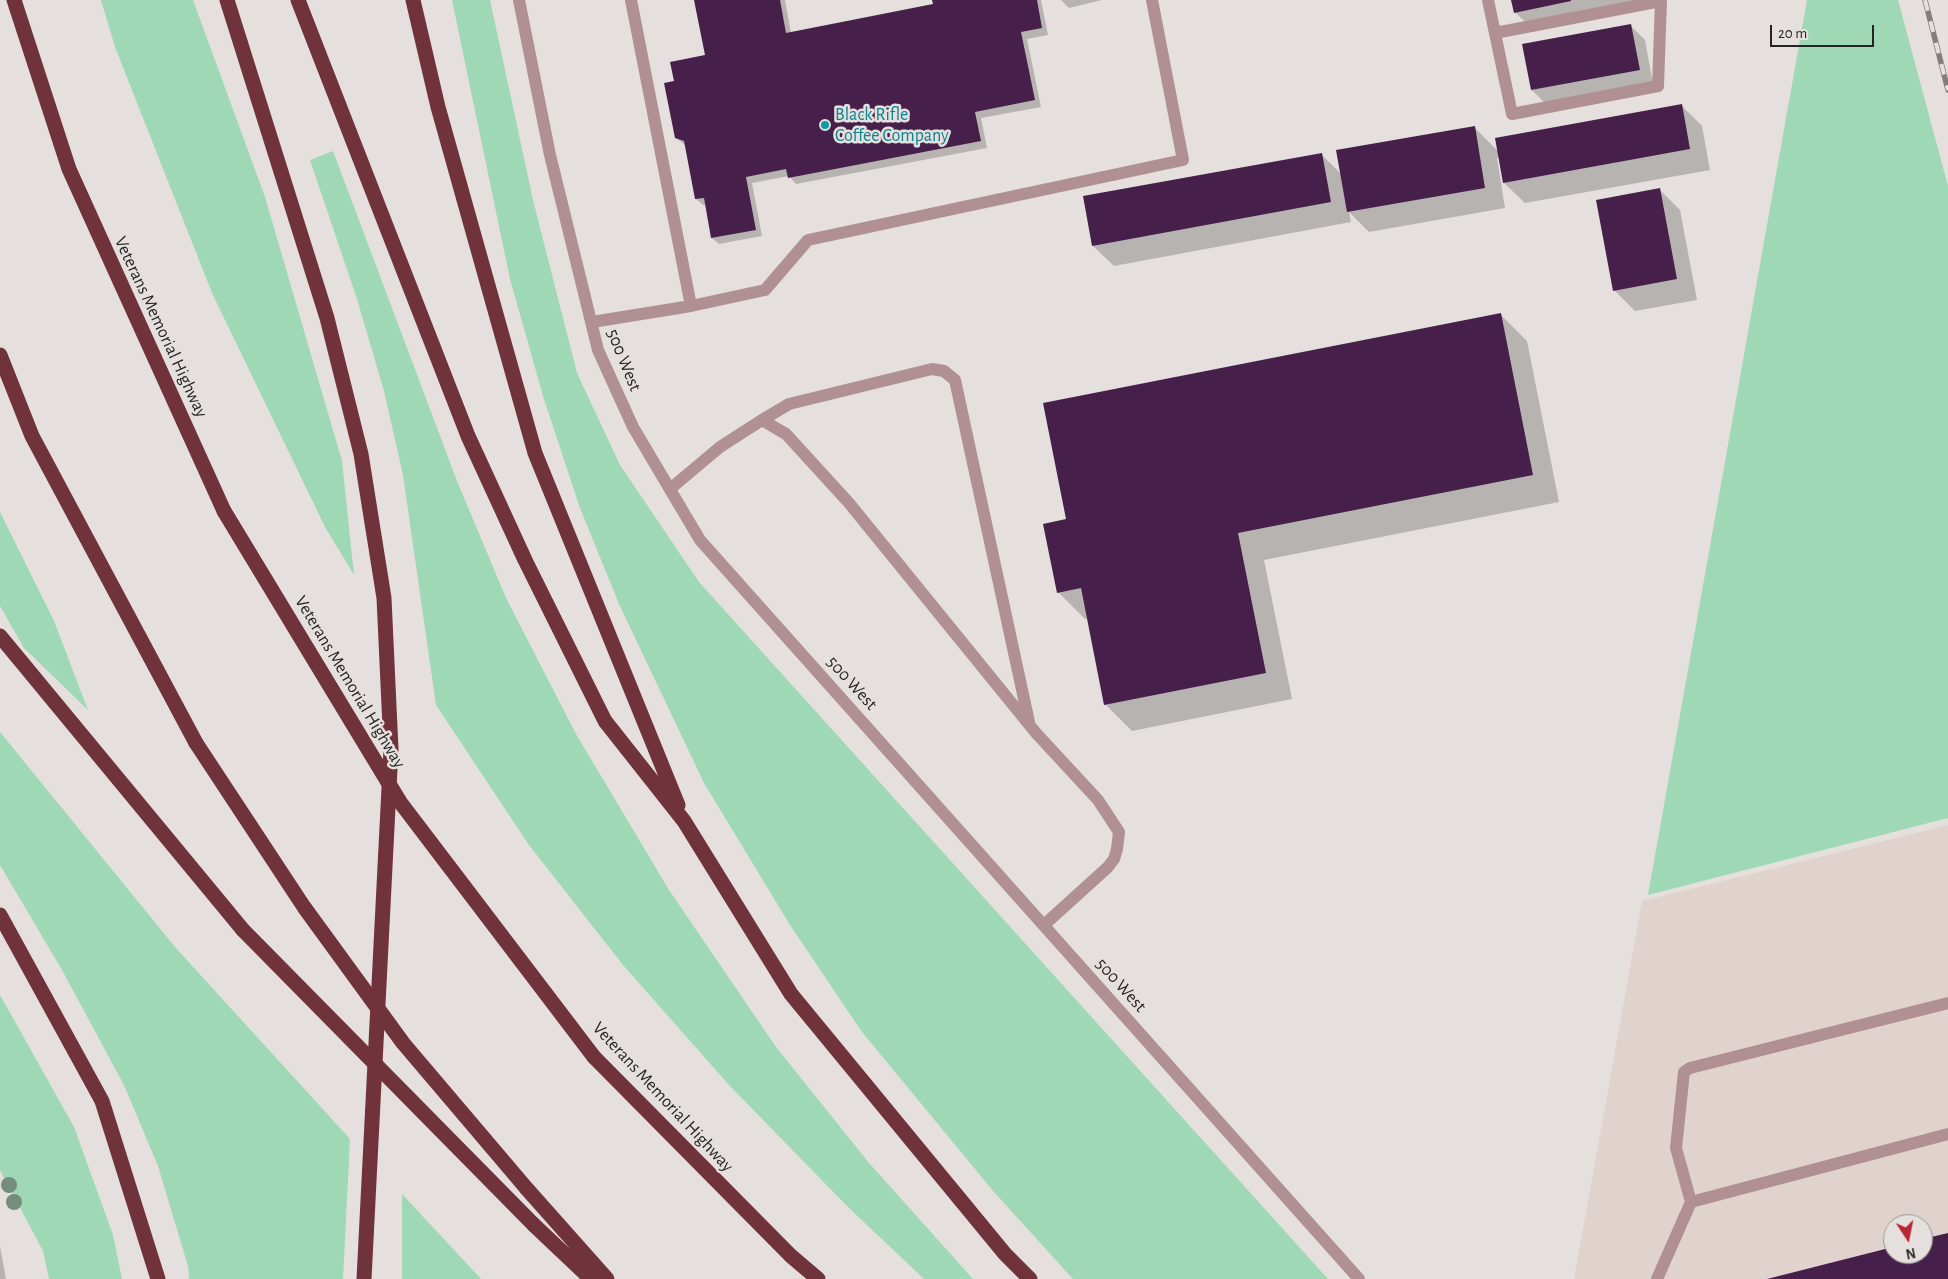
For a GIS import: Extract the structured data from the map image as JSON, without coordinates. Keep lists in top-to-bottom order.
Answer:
{
  "streets": {
    "highway": ["Veterans Memorial Highway"],
    "street": ["500 West"]
  },
  "places": ["Black Rifle Coffee Company"],
  "scale_bar": "20 m",
  "north": "bottom"
}
